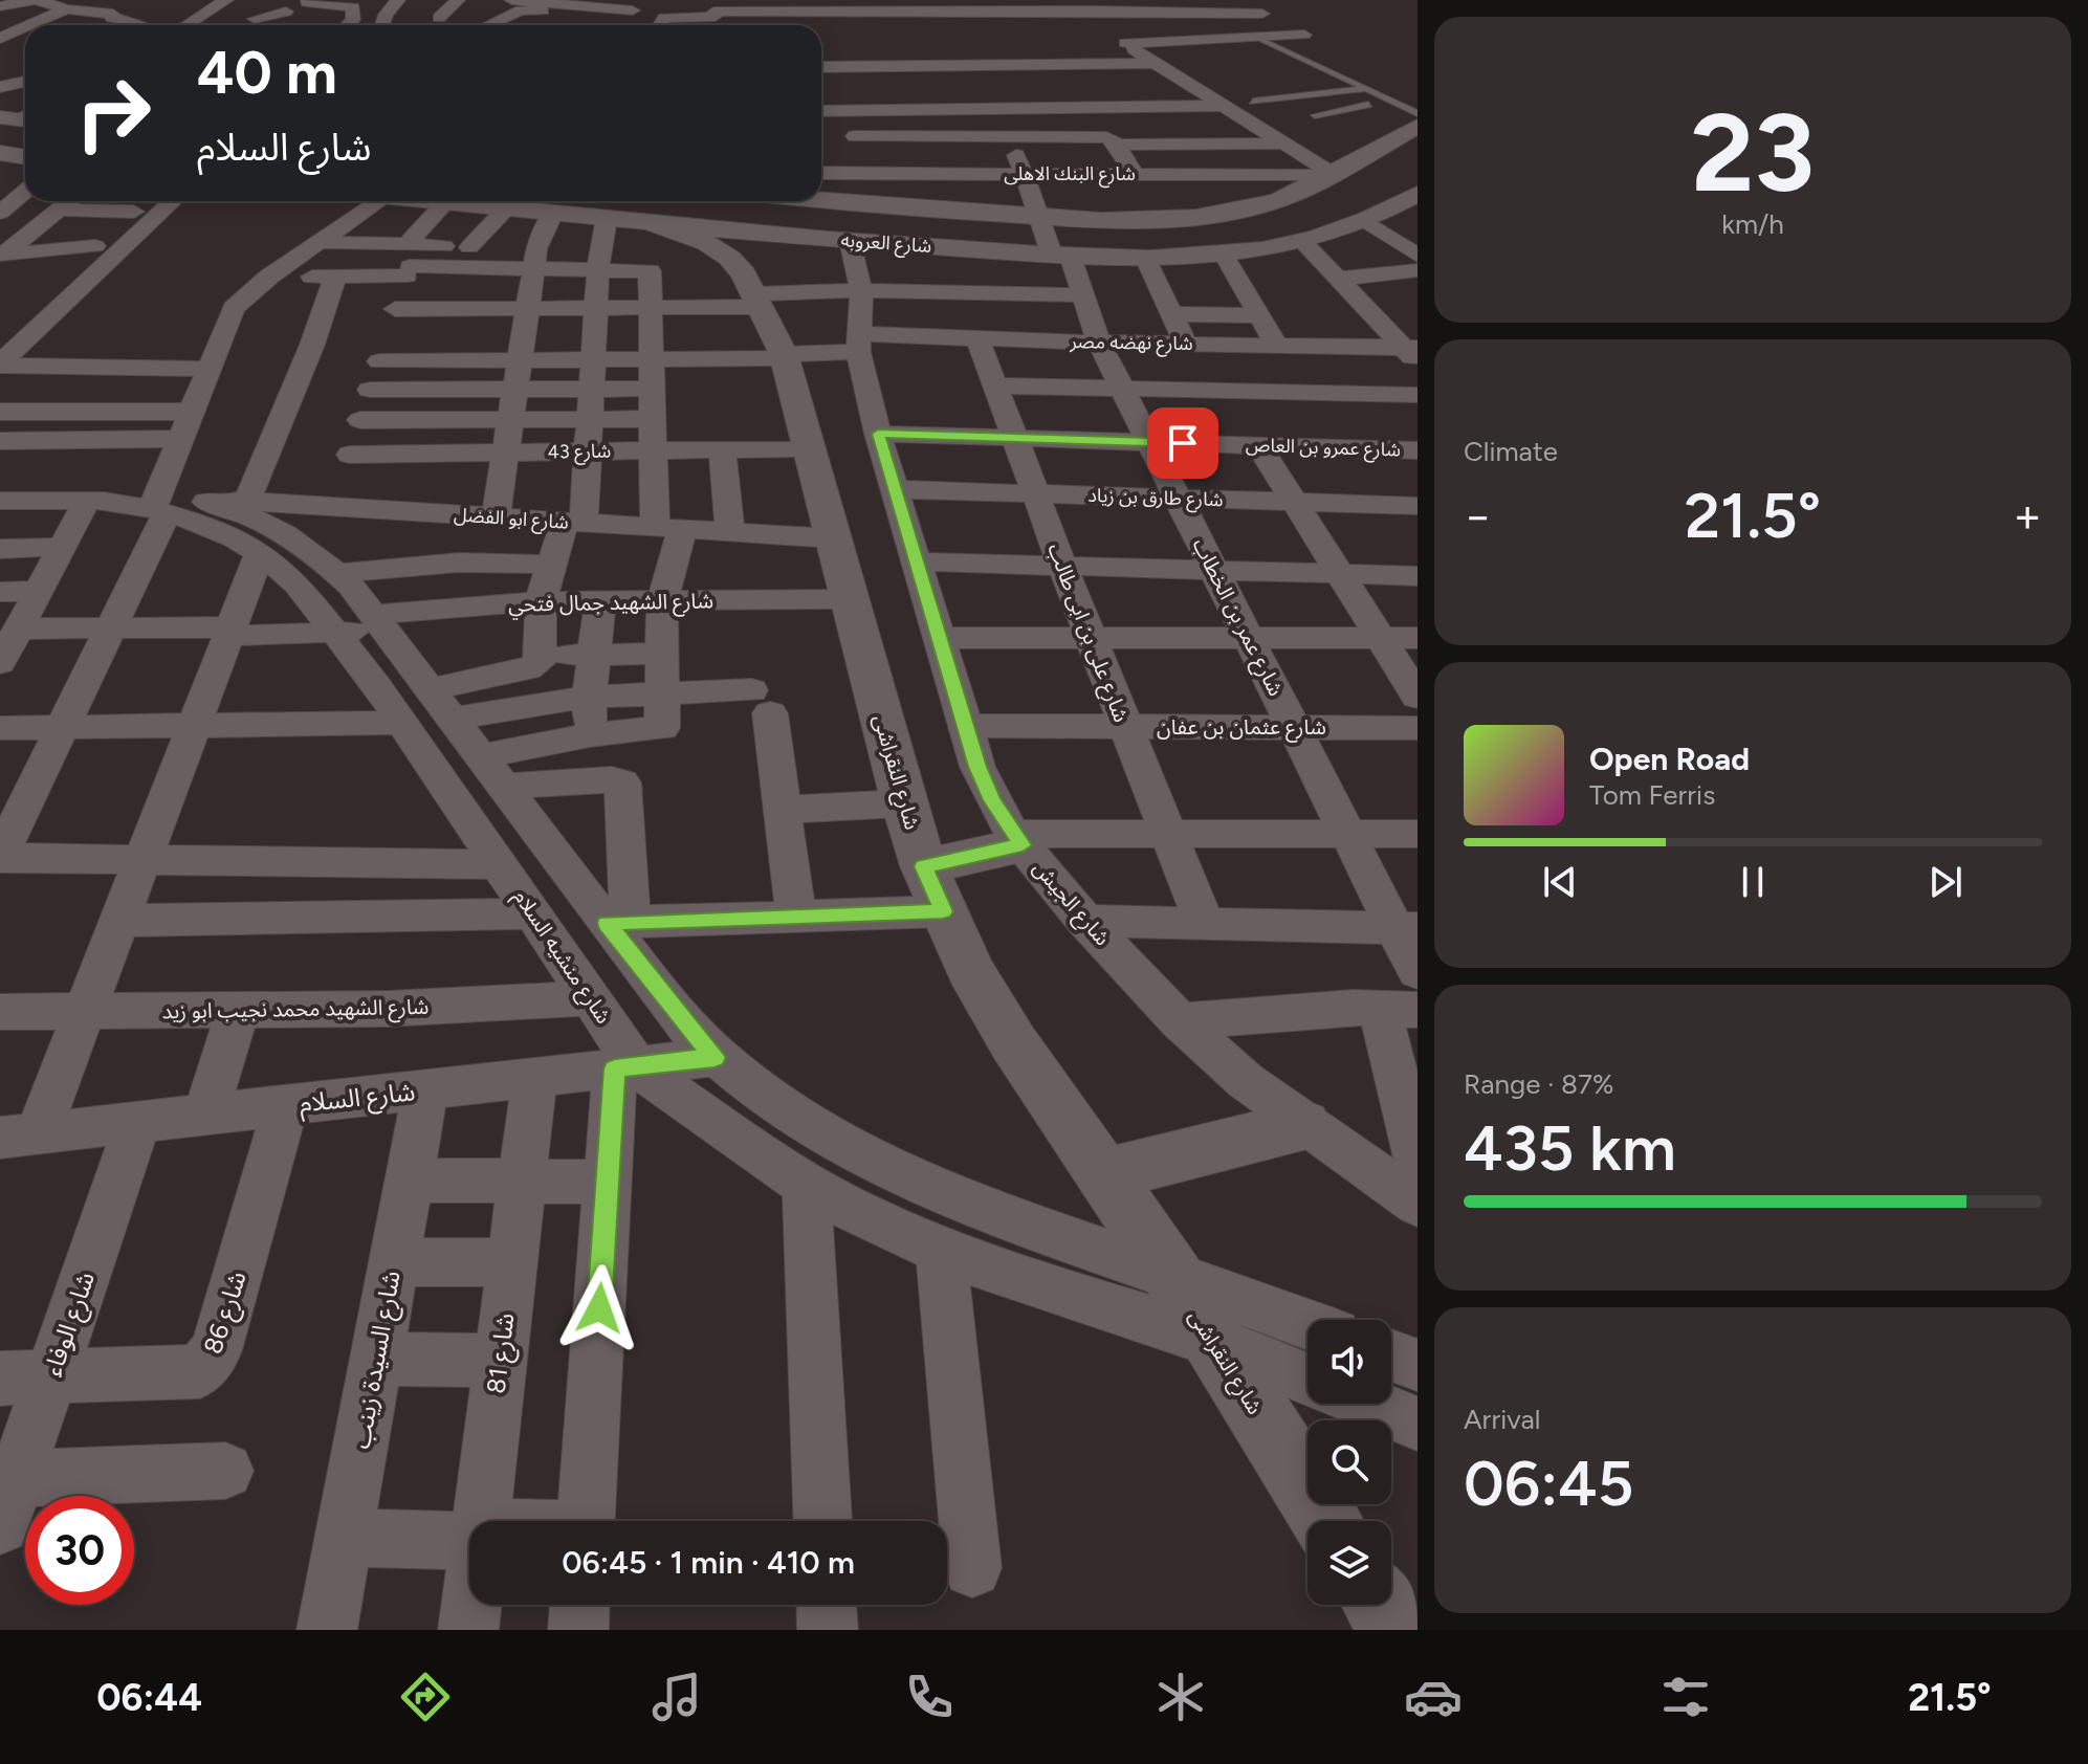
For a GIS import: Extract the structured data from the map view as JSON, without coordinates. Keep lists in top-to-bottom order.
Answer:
{
  "streets": {
    "street": [
      "شارع البنك الاهلى",
      "شارع العروبه",
      "شارع نهضه مصر",
      "شارع عمرو بن العاص",
      "شارع 43",
      "شارع طارق بن زياد",
      "شارع ابو الفضل",
      "شارع الشهيد جمال فتحي",
      "شارع عمر بن الخطاب",
      "شارع على بن ابى طالب",
      "شارع عثمان بن عفان",
      "شارع النقراشى",
      "شارع الجيش",
      "شارع منشيه السلام",
      "شارع الشهيد محمد نجيب ابو زيد",
      "شارع السلام",
      "شارع 86",
      "شارع الوفاء",
      "شارع 81",
      "شارع السيدة زينب"
    ]
  },
  "crossings": [
    ["شارع البنك الاهلى", "شارع العروبه"],
    ["شارع العروبه", "شارع عمر بن الخطاب"],
    ["شارع العروبه", "شارع الجيش"],
    ["شارع نهضه مصر", "شارع عمر بن الخطاب"],
    ["شارع نهضه مصر", "شارع على بن ابى طالب"],
    ["شارع نهضه مصر", "شارع النقراشى"],
    ["شارع نهضه مصر", "شارع الجيش"],
    ["شارع عمرو بن العاص", "شارع عمر بن الخطاب"],
    ["شارع عمرو بن العاص", "شارع على بن ابى طالب"],
    ["شارع عمرو بن العاص", "شارع الجيش"],
    ["شارع 43", "شارع النقراشى"],
    ["شارع طارق بن زياد", "شارع عمر بن الخطاب"],
    ["شارع طارق بن زياد", "شارع على بن ابى طالب"],
    ["شارع طارق بن زياد", "شارع الجيش"],
    ["شارع ابو الفضل", "شارع النقراشى"],
    ["شارع ابو الفضل", "شارع منشيه السلام"],
    ["شارع الشهيد جمال فتحي", "شارع النقراشى"],
    ["شارع الشهيد جمال فتحي", "شارع منشيه السلام"],
    ["شارع عمر بن الخطاب", "شارع عثمان بن عفان"],
    ["شارع على بن ابى طالب", "شارع عثمان بن عفان"],
    ["شارع عثمان بن عفان", "شارع الجيش"],
    ["شارع النقراشى", "شارع منشيه السلام"],
    ["شارع منشيه السلام", "شارع الشهيد محمد نجيب ابو زيد"],
    ["شارع منشيه السلام", "شارع السلام"],
    ["شارع السلام", "شارع 86"],
    ["شارع السلام", "شارع الوفاء"],
    ["شارع السلام", "شارع 81"],
    ["شارع السلام", "شارع السيدة زينب"],
    ["شارع 86", "شارع الوفاء"]
  ],
  "page": {
    "tile": [
      ["23", "km/h"],
      "Climate",
      ["Range · 87%", "435 km"],
      ["Arrival", "06:45"]
    ],
    "turn": ["40 m", "شارع السلام"],
    "heat": ["−", "21.5°", "+"],
    "song": ["Open Road", "Tom Ferris"],
    "limit": "30",
    "trip": "06:45 · 1 min · 410 m",
    "tabs": ["06:44", "21.5°"]
  }
}
